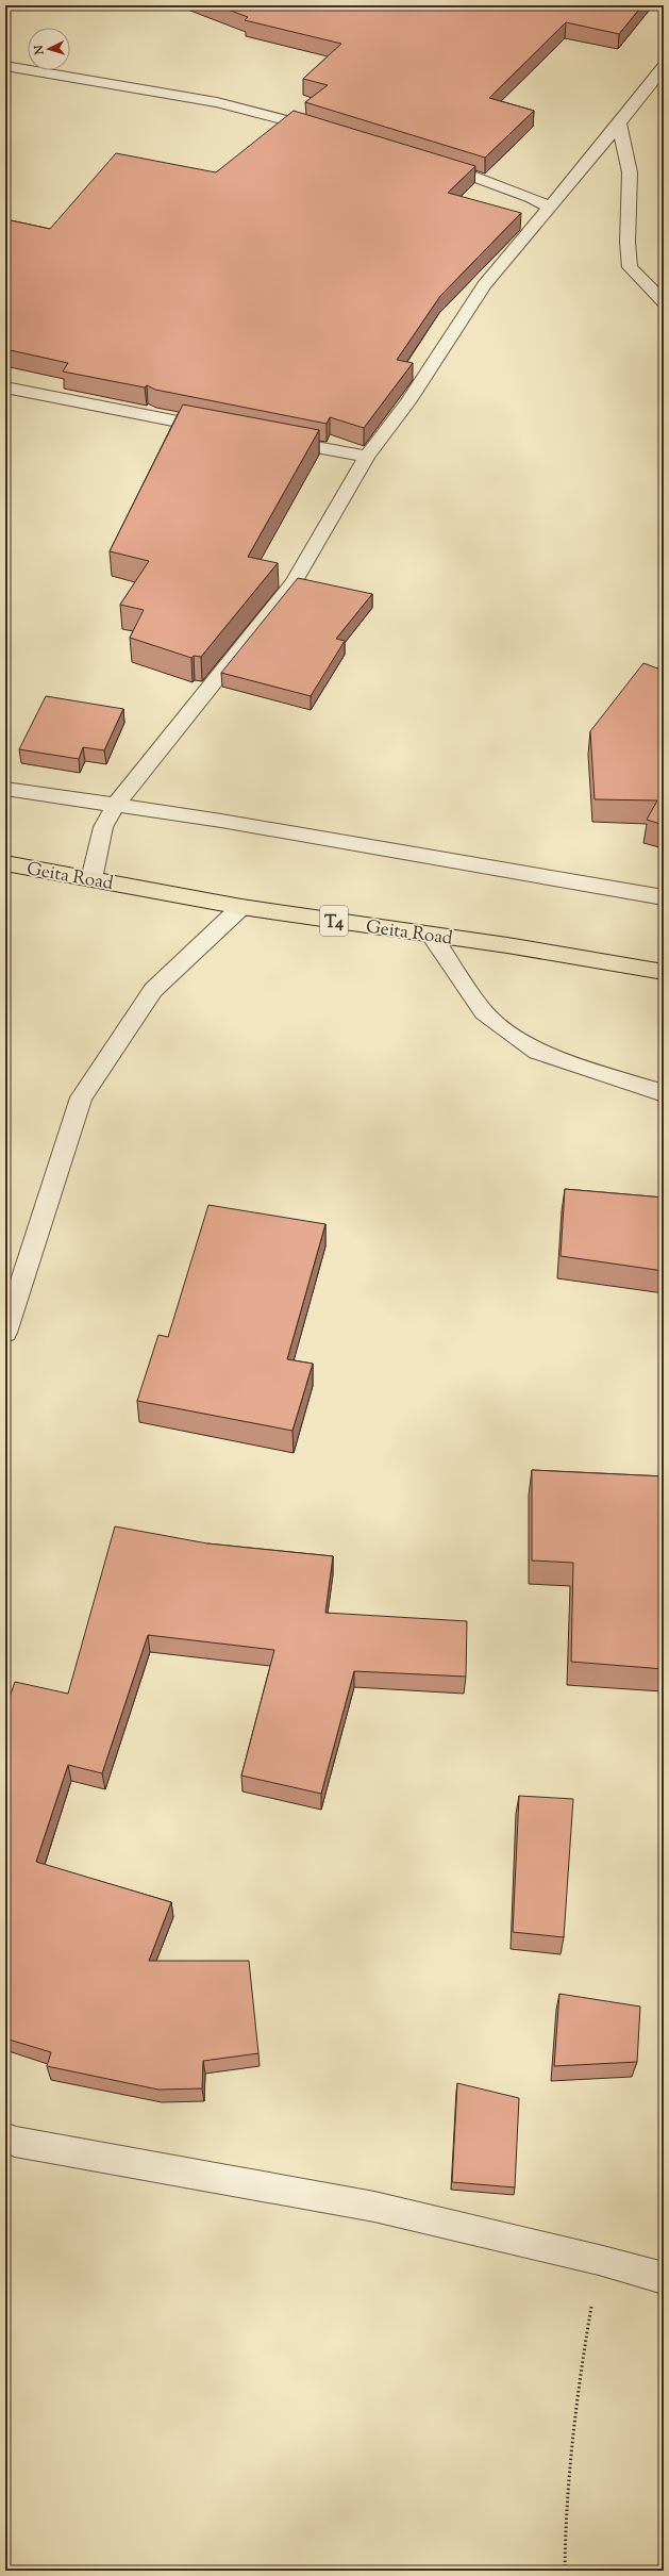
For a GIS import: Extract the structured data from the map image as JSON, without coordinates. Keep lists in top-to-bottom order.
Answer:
{
  "streets": {
    "highway": ["Geita Road", "T4"]
  },
  "north": "left"
}
